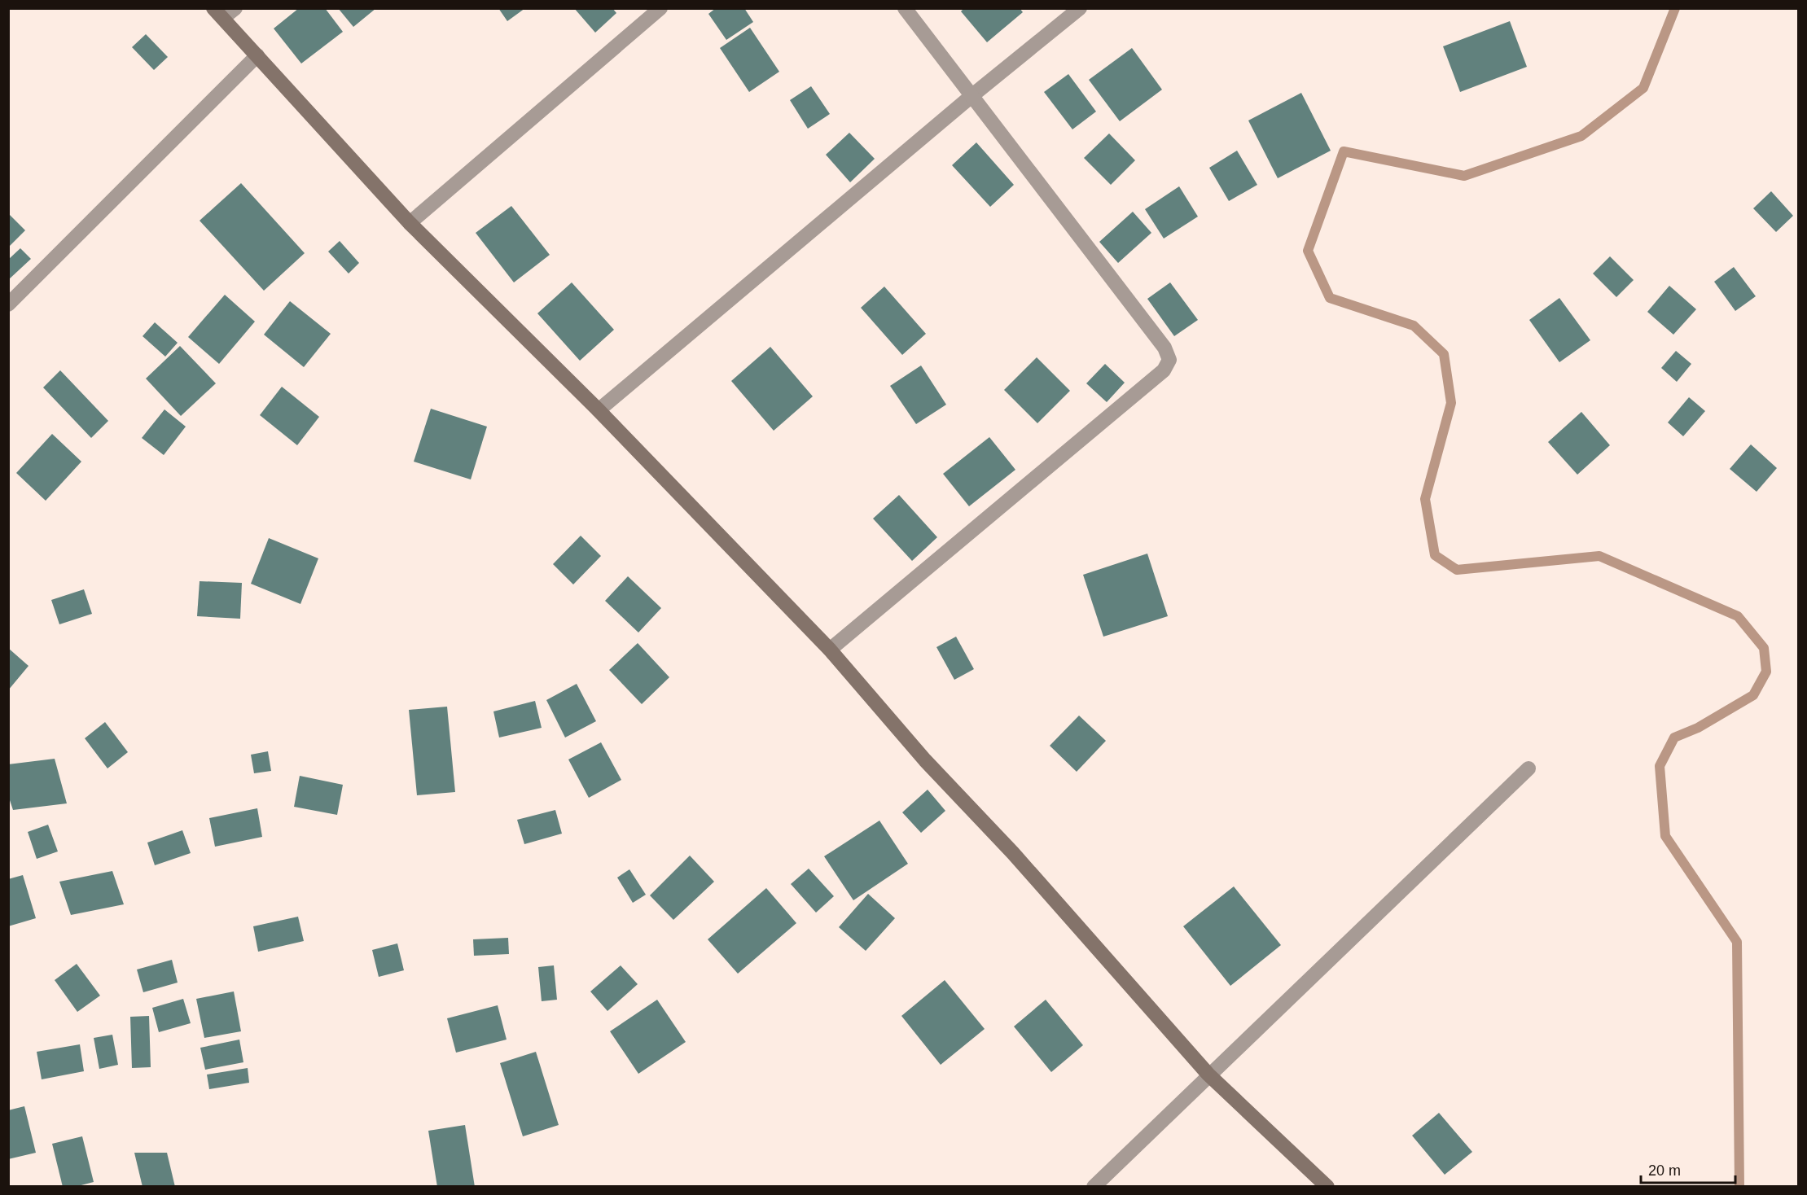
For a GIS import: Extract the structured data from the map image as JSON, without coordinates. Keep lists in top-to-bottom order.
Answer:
{
  "scale_bar": "20 m"
}
